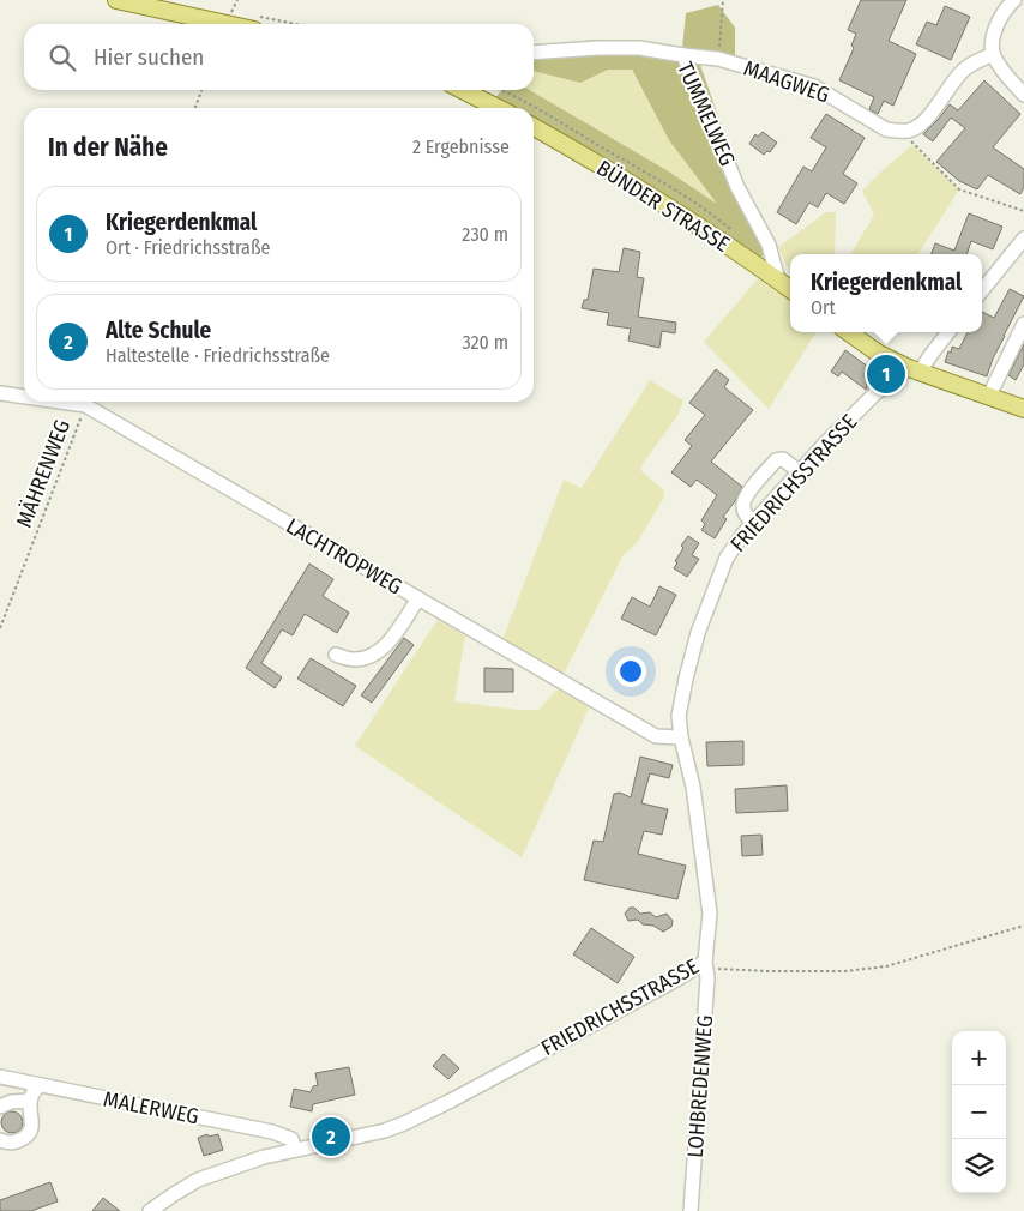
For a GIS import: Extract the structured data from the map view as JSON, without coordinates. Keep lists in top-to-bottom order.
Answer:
{
  "streets": {
    "main road": ["BÜNDER STRASSE"],
    "street": [
      "MAAGWEG",
      "TUMMELWEG",
      "FRIEDRICHSSTRASSE",
      "LACHTROPWEG",
      "LOHBREDENWEG",
      "MALERWEG"
    ],
    "path": ["MÄHRENWEG"]
  },
  "crossings": [
    ["MAAGWEG", "TUMMELWEG"],
    ["TUMMELWEG", "BÜNDER STRASSE"],
    ["MÄHRENWEG", "LACHTROPWEG"],
    ["FRIEDRICHSSTRASSE", "LACHTROPWEG"],
    ["FRIEDRICHSSTRASSE", "LOHBREDENWEG"],
    ["FRIEDRICHSSTRASSE", "MALERWEG"]
  ],
  "page": {
    "search": "Hier suchen",
    "heading": ["In der Nähe", "2 Ergebnisse"],
    "list": [
      {
        "mark": "1",
        "name": "Kriegerdenkmal",
        "note": "Ort · Friedrichsstraße",
        "value": "230 m"
      },
      {
        "mark": "2",
        "name": "Alte Schule",
        "note": "Haltestelle · Friedrichsstraße",
        "value": "320 m"
      }
    ],
    "popup": ["Kriegerdenkmal", "Ort"],
    "pins": ["1", "2"],
    "map_buttons": ["+", "−"]
  }
}
